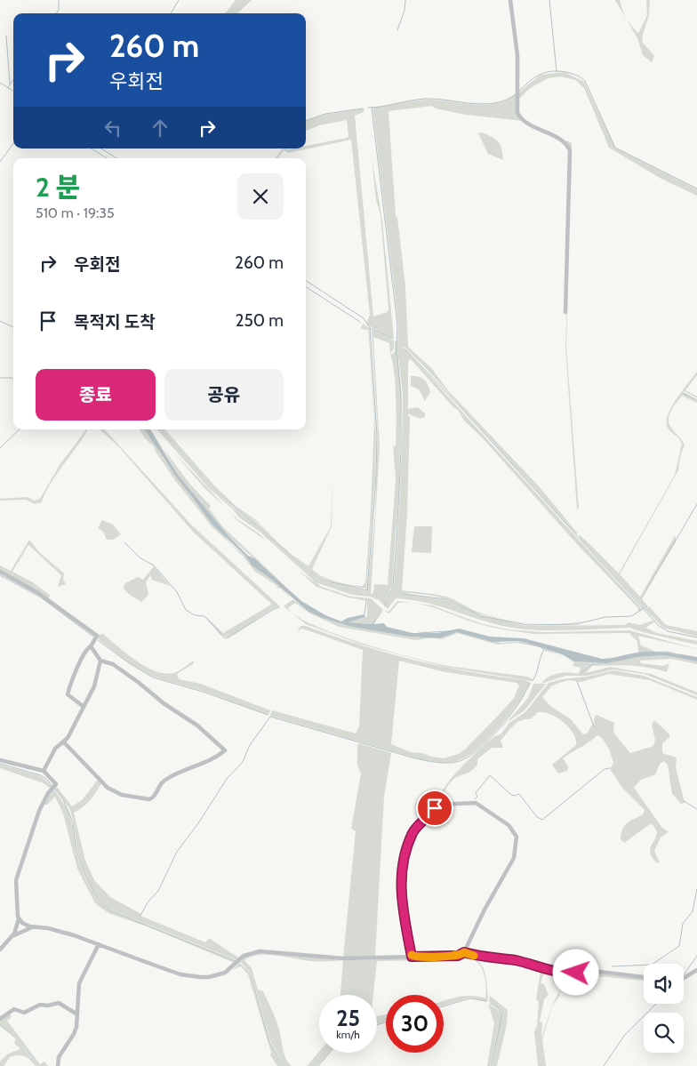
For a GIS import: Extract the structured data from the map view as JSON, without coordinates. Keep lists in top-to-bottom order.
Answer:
{
  "page": {
    "turn": ["260 m", "우회전"],
    "heading": ["2 분", "510 m · 19:35"],
    "list": [
      {
        "name": "우회전",
        "value": "260 m"
      },
      {
        "name": "목적지 도착",
        "value": "250 m"
      }
    ],
    "buttons": ["종료", "공유"],
    "speed": "25 km/h",
    "limit": "30"
  }
}
